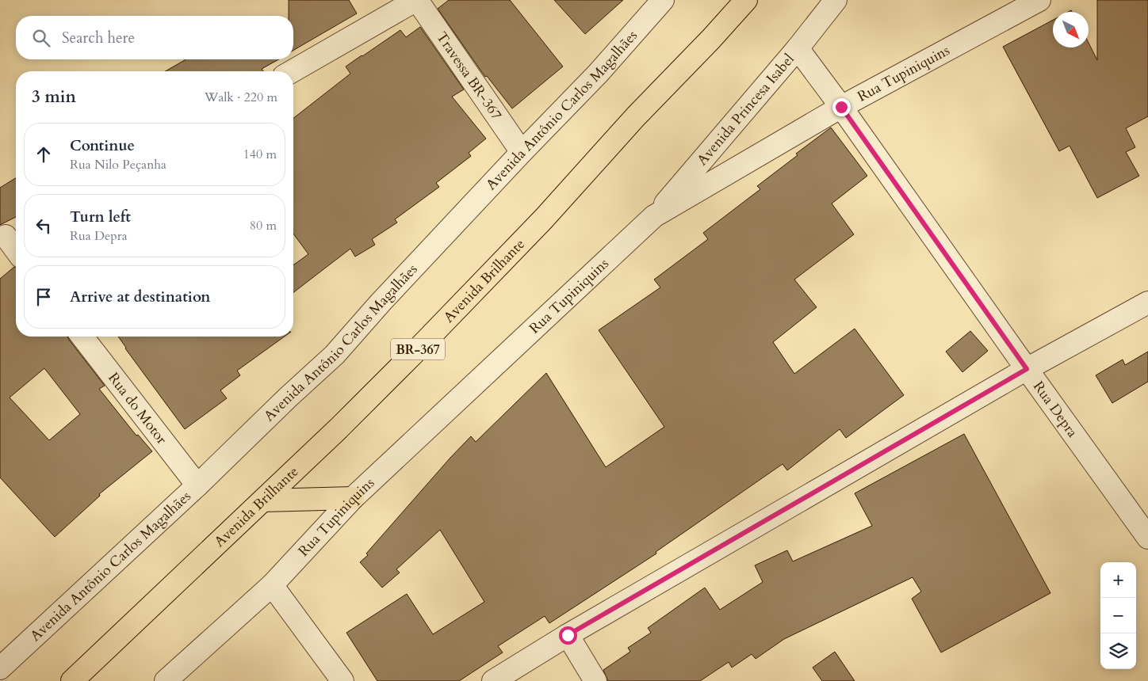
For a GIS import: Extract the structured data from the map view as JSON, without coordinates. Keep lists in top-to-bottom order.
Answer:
{
  "streets": {
    "main road": ["Avenida Brilhante", "BR-367"],
    "street": [
      "Rua Tupiniquins",
      "Travessa BR-367",
      "Avenida Princesa Isabel",
      "Avenida Antônio Carlos Magalhães",
      "Rua do Motor",
      "Rua Depra"
    ]
  },
  "crossings": [
    ["Rua Tupiniquins", "Avenida Princesa Isabel"],
    ["Rua Tupiniquins", "Rua Depra"],
    ["Travessa BR-367", "Avenida Antônio Carlos Magalhães"],
    ["Avenida Princesa Isabel", "Rua Depra"],
    ["Avenida Antônio Carlos Magalhães", "Rua do Motor"]
  ],
  "north": "bottom right",
  "page": {
    "search": "Search here",
    "heading": ["3 min", "Walk · 220 m"],
    "list": [
      ["Continue", "Rua Nilo Peçanha", "140 m"],
      ["Turn left", "Rua Depra", "80 m"],
      "Arrive at destination"
    ],
    "map_buttons": ["+", "−"]
  }
}
